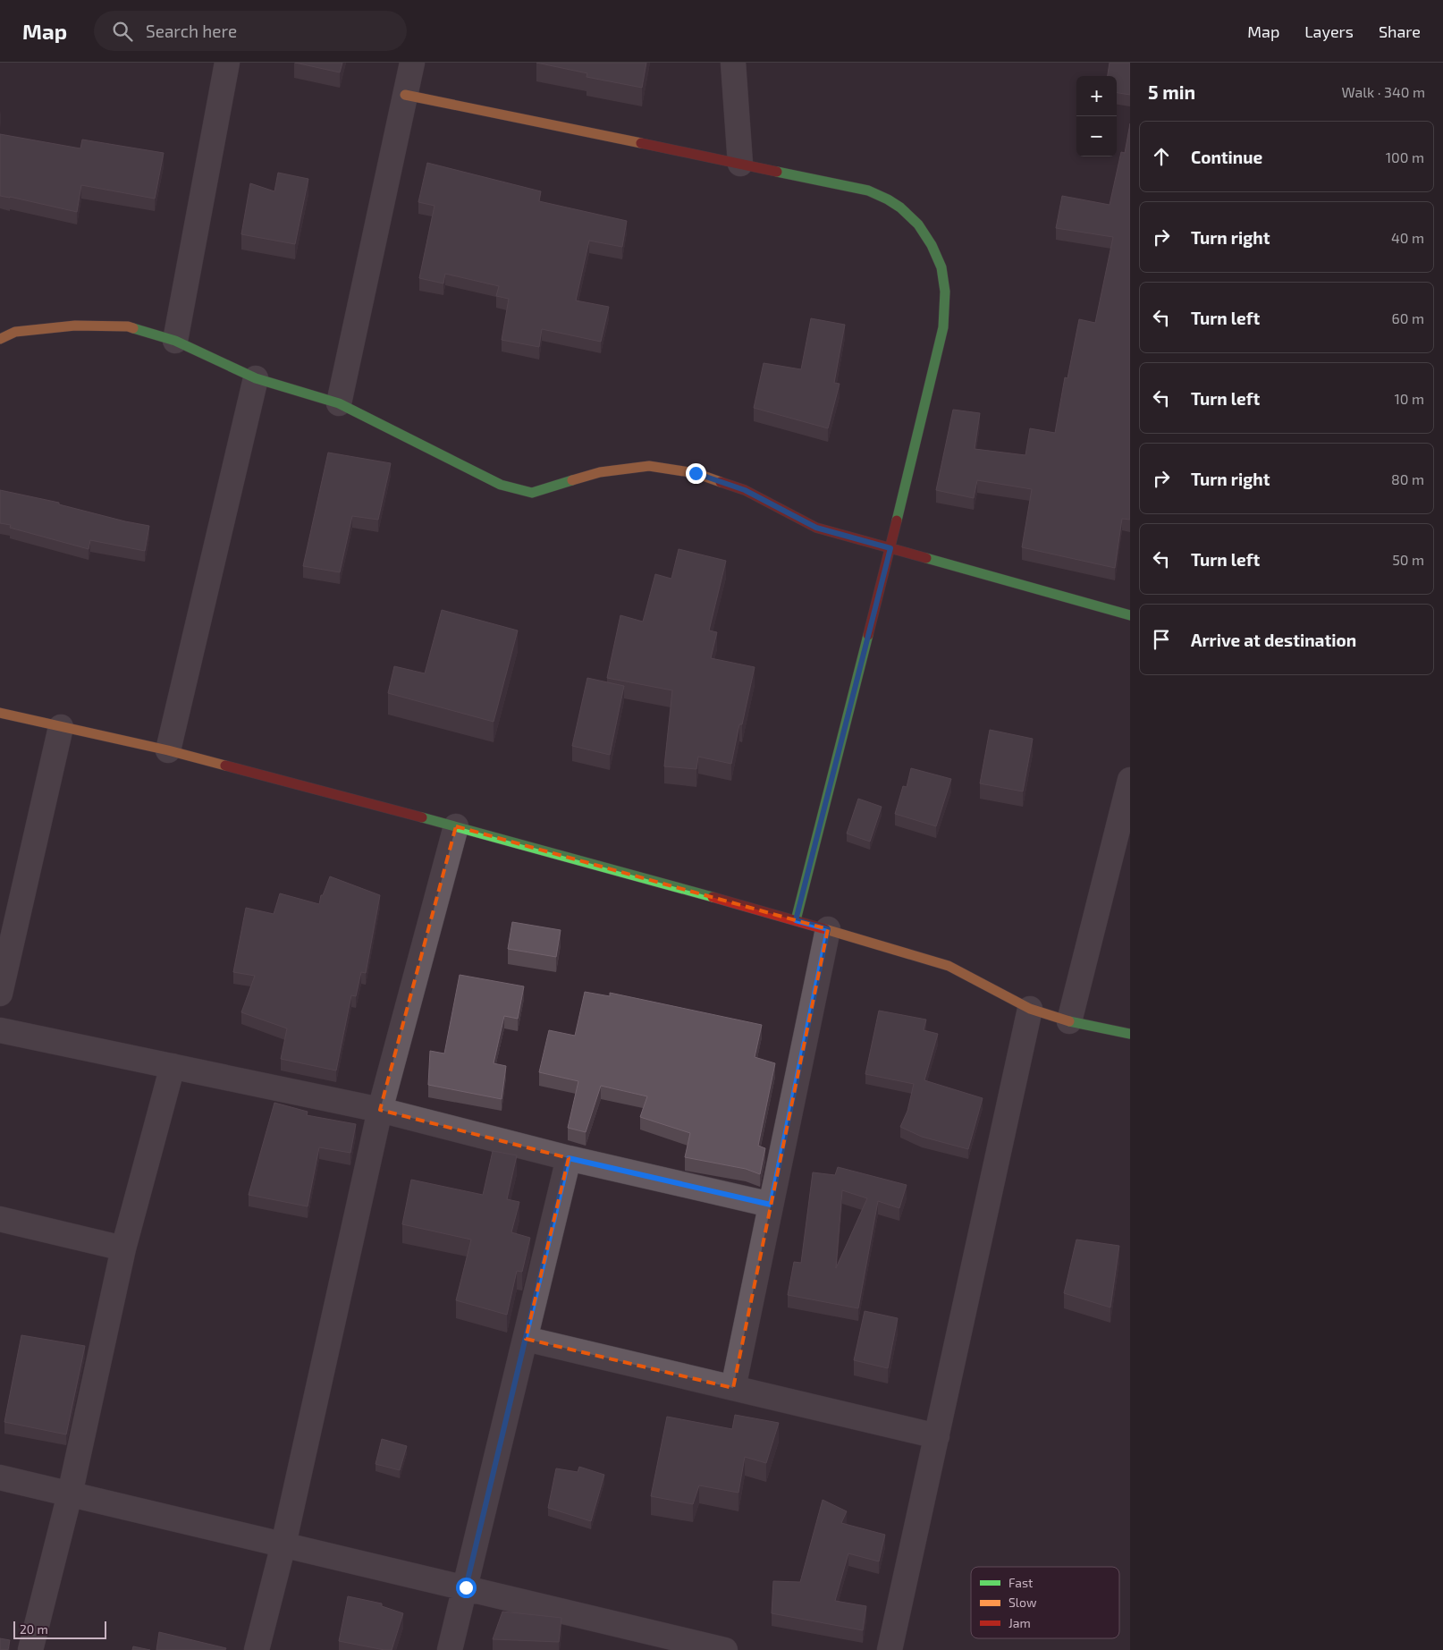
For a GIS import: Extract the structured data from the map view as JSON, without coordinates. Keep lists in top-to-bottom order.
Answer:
{
  "legend": ["Fast", "Slow", "Jam"],
  "scale_bar": "20 m",
  "page": {
    "header": "Map",
    "search": "Search here",
    "nav": ["Map", "Layers", "Share"],
    "heading": ["5 min", "Walk · 340 m"],
    "map_buttons": ["+", "−"],
    "list": [
      ["Continue", "100 m"],
      ["Turn right", "40 m"],
      ["Turn left", "60 m"],
      ["Turn left", "10 m"],
      ["Turn right", "80 m"],
      ["Turn left", "50 m"],
      "Arrive at destination"
    ],
    "scale": "20 m"
  }
}
